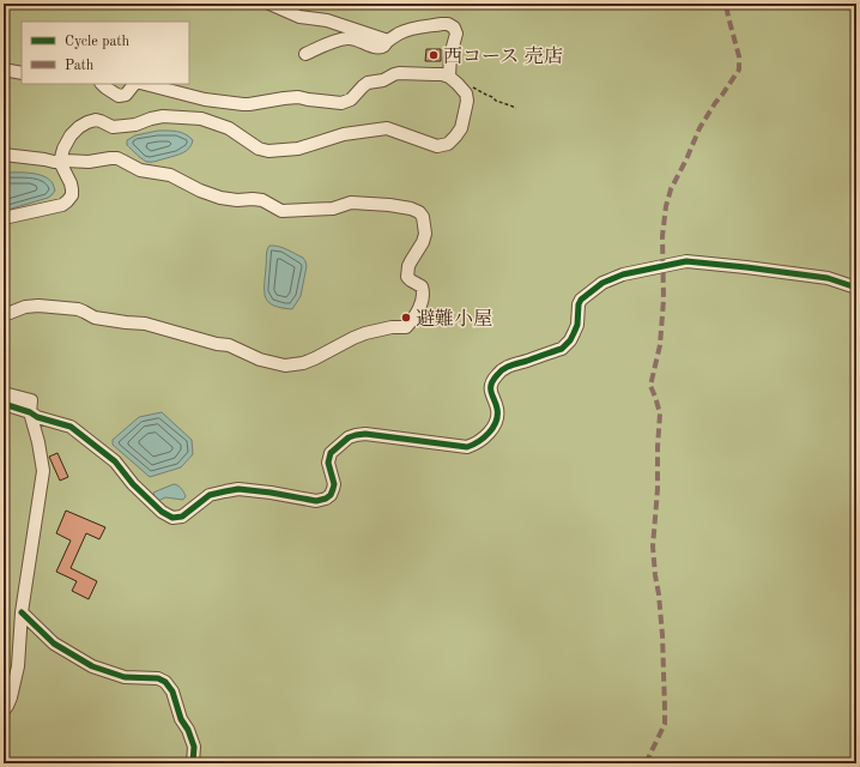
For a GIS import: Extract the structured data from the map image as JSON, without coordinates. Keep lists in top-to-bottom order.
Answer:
{
  "places": ["西コース 売店", "避難小屋"],
  "legend": ["Cycle path", "Path"]
}
